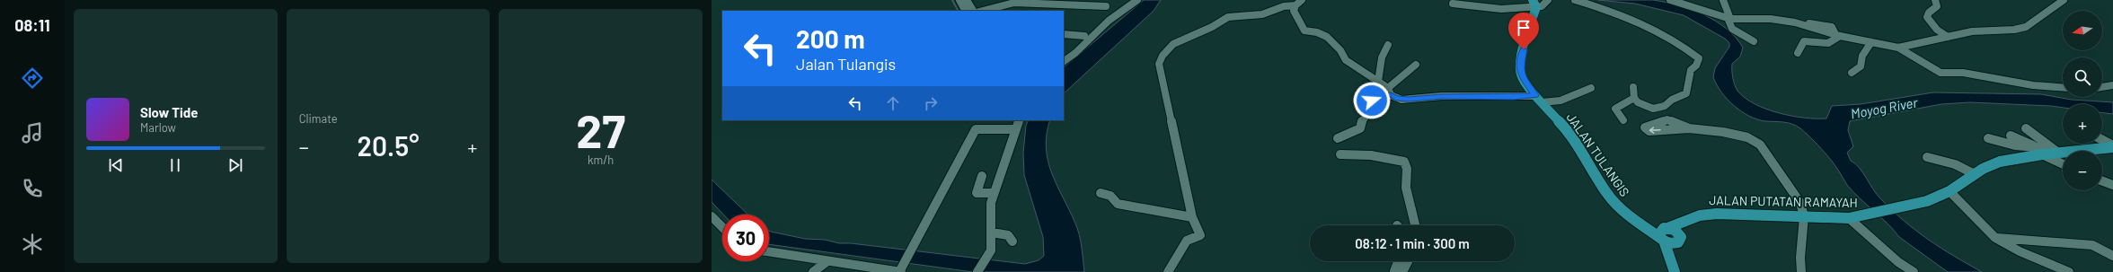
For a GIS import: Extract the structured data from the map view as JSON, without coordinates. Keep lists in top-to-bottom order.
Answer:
{
  "streets": {
    "main road": ["JALAN TULANGIS", "JALAN PUTATAN RAMAYAH"]
  },
  "crossings": [
    ["JALAN TULANGIS", "JALAN PUTATAN RAMAYAH"]
  ],
  "water": ["Moyog River"],
  "north": "left",
  "page": {
    "tabs": "08:11",
    "tile": [
      "Climate",
      ["27", "km/h"]
    ],
    "map_buttons": ["+", "−"],
    "turn": ["200 m", "Jalan Tulangis"],
    "song": ["Slow Tide", "Marlow"],
    "heat": ["−", "20.5°", "+"],
    "limit": "30",
    "trip": "08:12 · 1 min · 300 m"
  }
}
